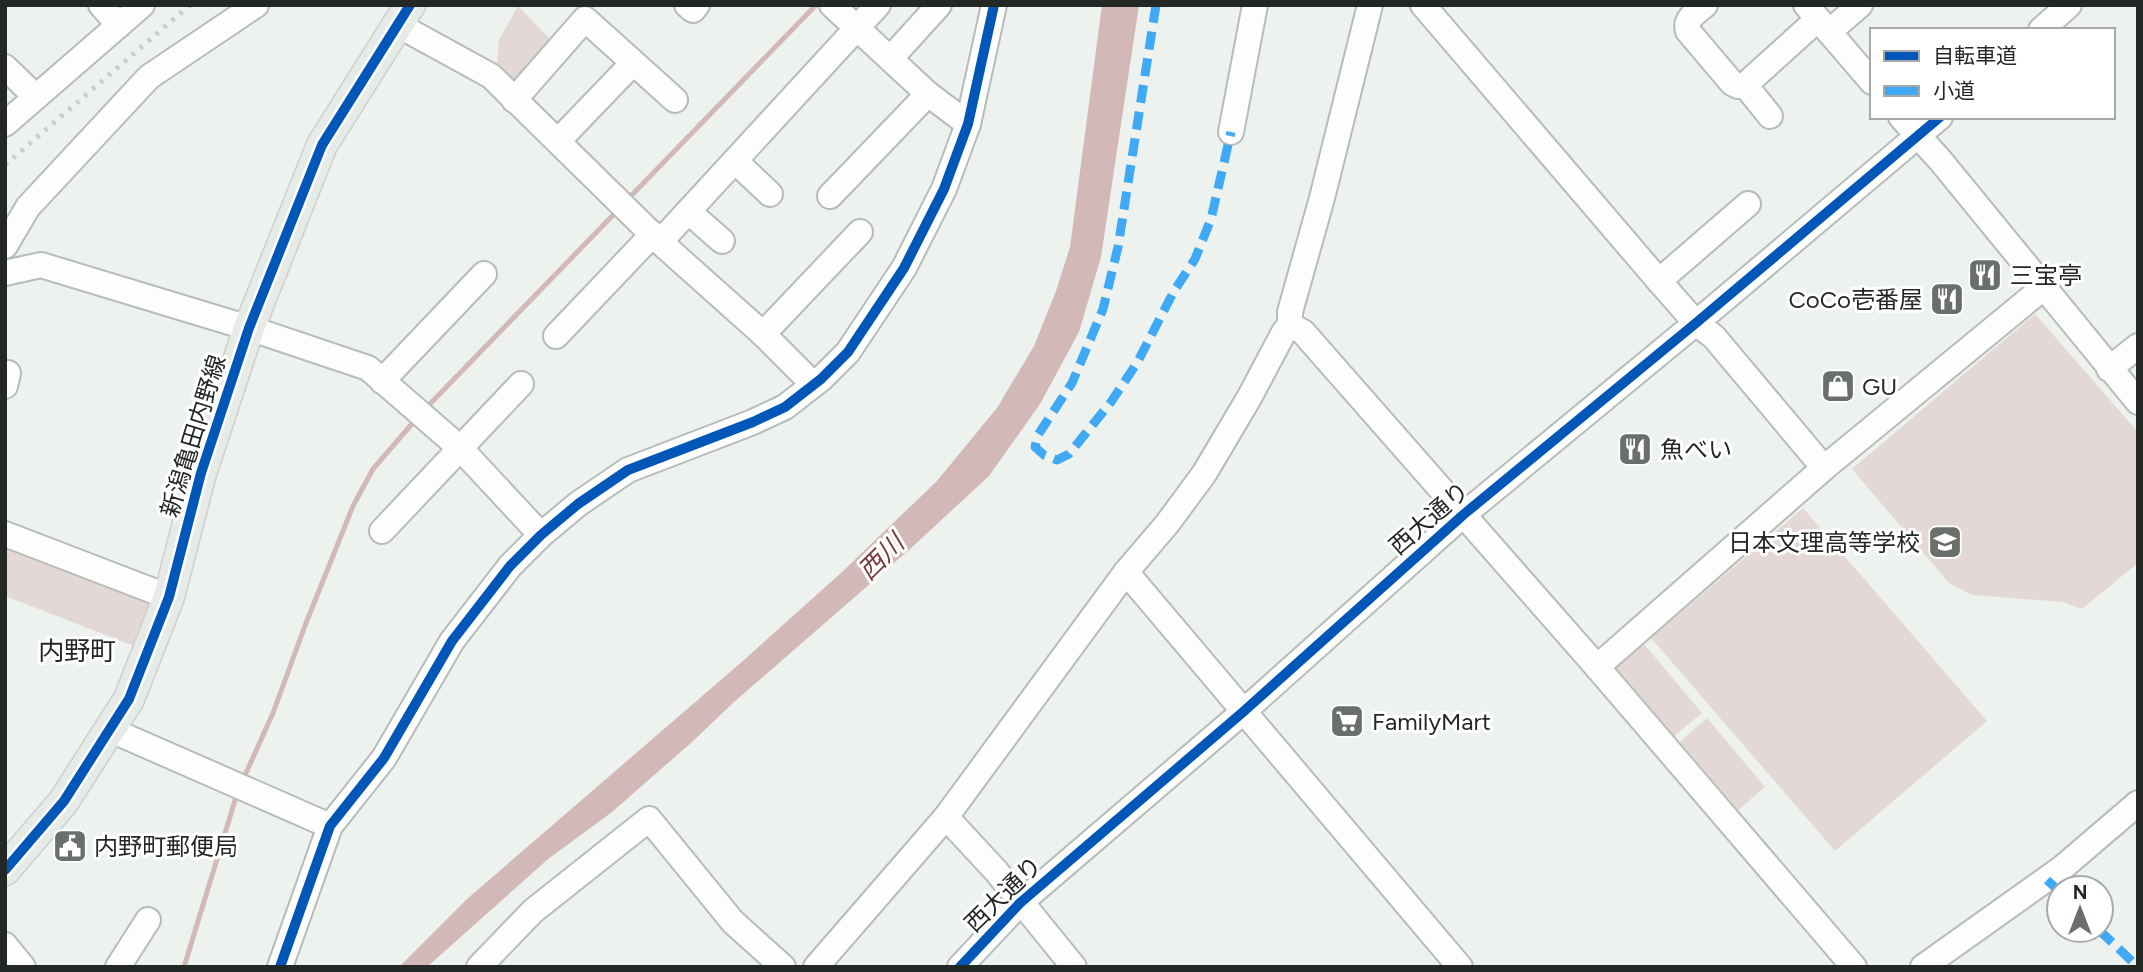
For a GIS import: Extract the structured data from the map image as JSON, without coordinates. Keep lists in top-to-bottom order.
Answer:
{
  "streets": {
    "main road": ["新潟亀田内野線"],
    "street": ["西大通り"]
  },
  "districts": ["内野町"],
  "water": ["西川"],
  "places": {
    "restaurant": ["三宝亭", "CoCo壱番屋", "魚べい"],
    "shop": ["GU"],
    "school or university": ["日本文理高等学校"],
    "supermarket": ["FamilyMart"],
    "public building": ["内野町郵便局"]
  },
  "legend": ["自転車道", "小道"],
  "north": "top"
}
